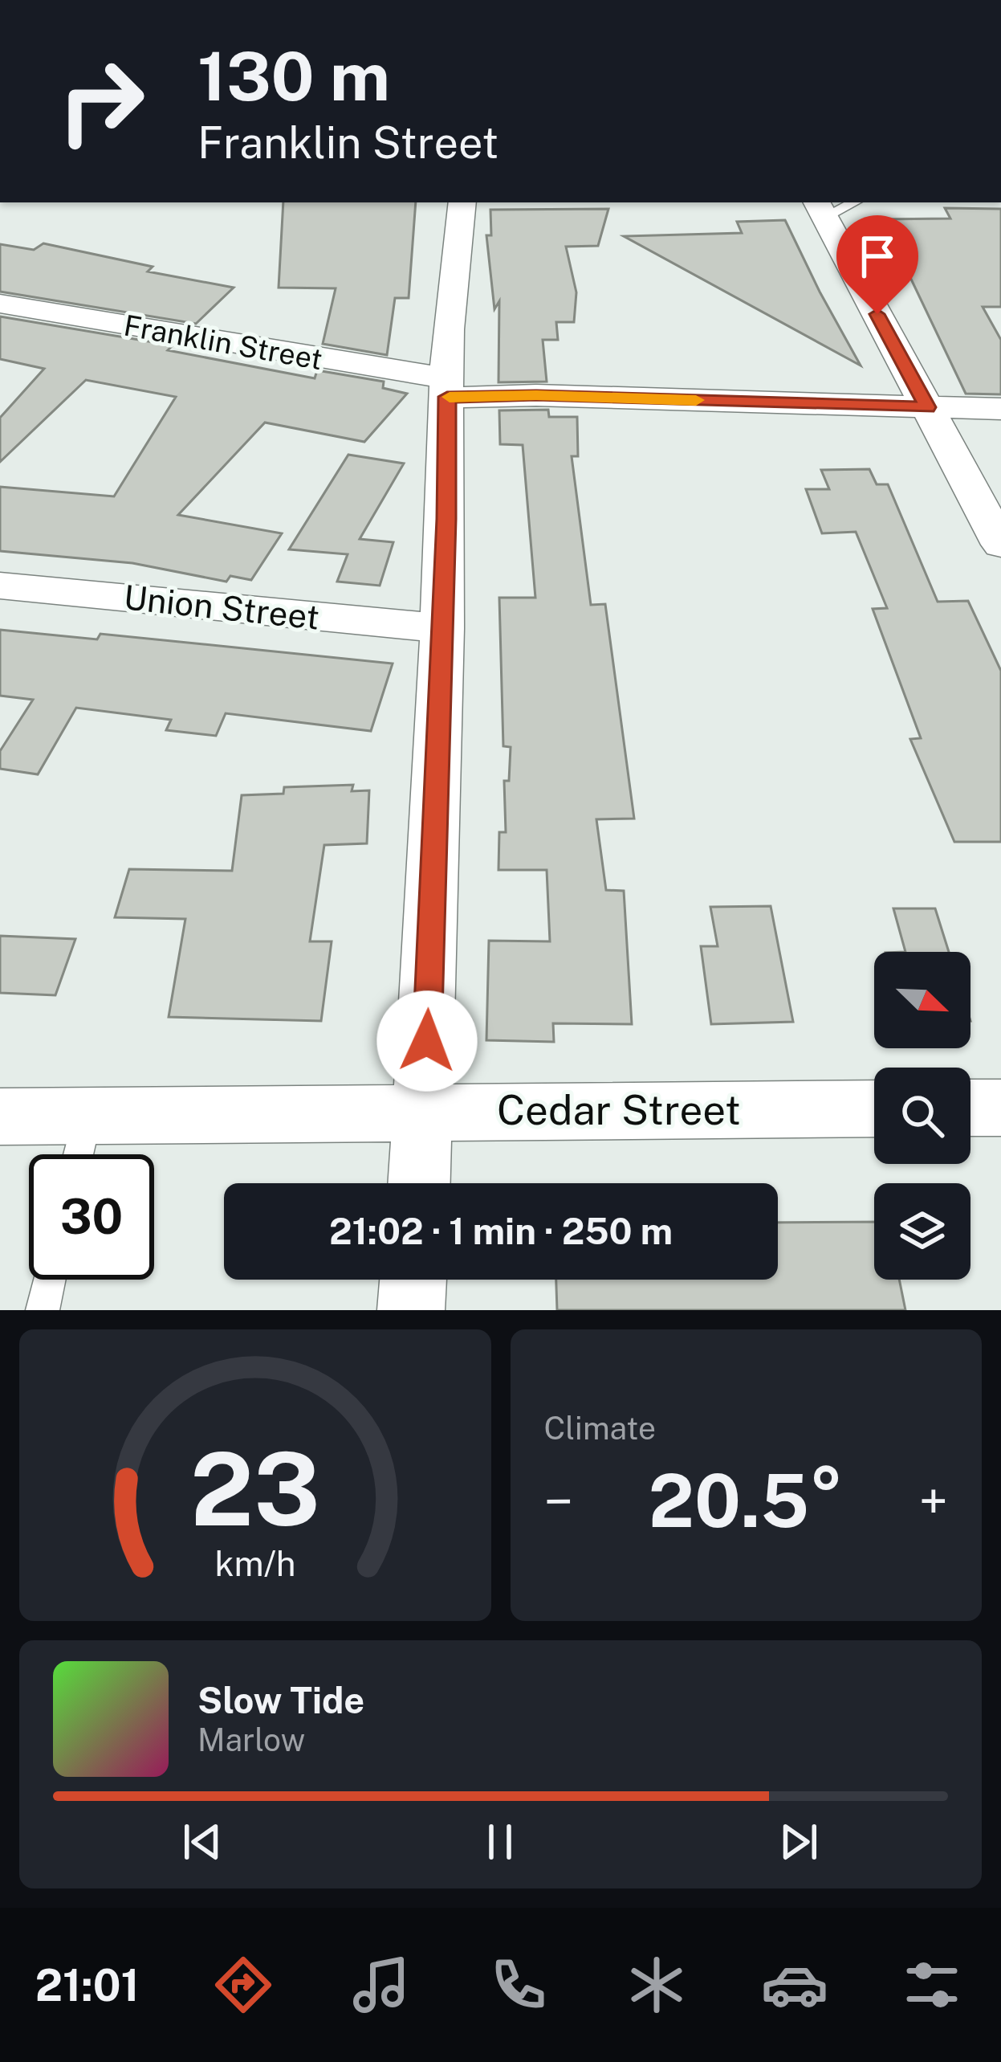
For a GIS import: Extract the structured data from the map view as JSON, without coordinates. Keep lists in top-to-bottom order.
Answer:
{
  "streets": {
    "street": ["Franklin Street", "Union Street", "Cedar Street"]
  },
  "north": "bottom right",
  "page": {
    "turn": ["130 m", "Franklin Street"],
    "limit": "30",
    "trip": "21:02 · 1 min · 250 m",
    "tile": "Climate",
    "heat": ["−", "20.5°", "+"],
    "song": ["Slow Tide", "Marlow"],
    "tabs": "21:01",
    "gauge": ["23", "km/h"]
  }
}
